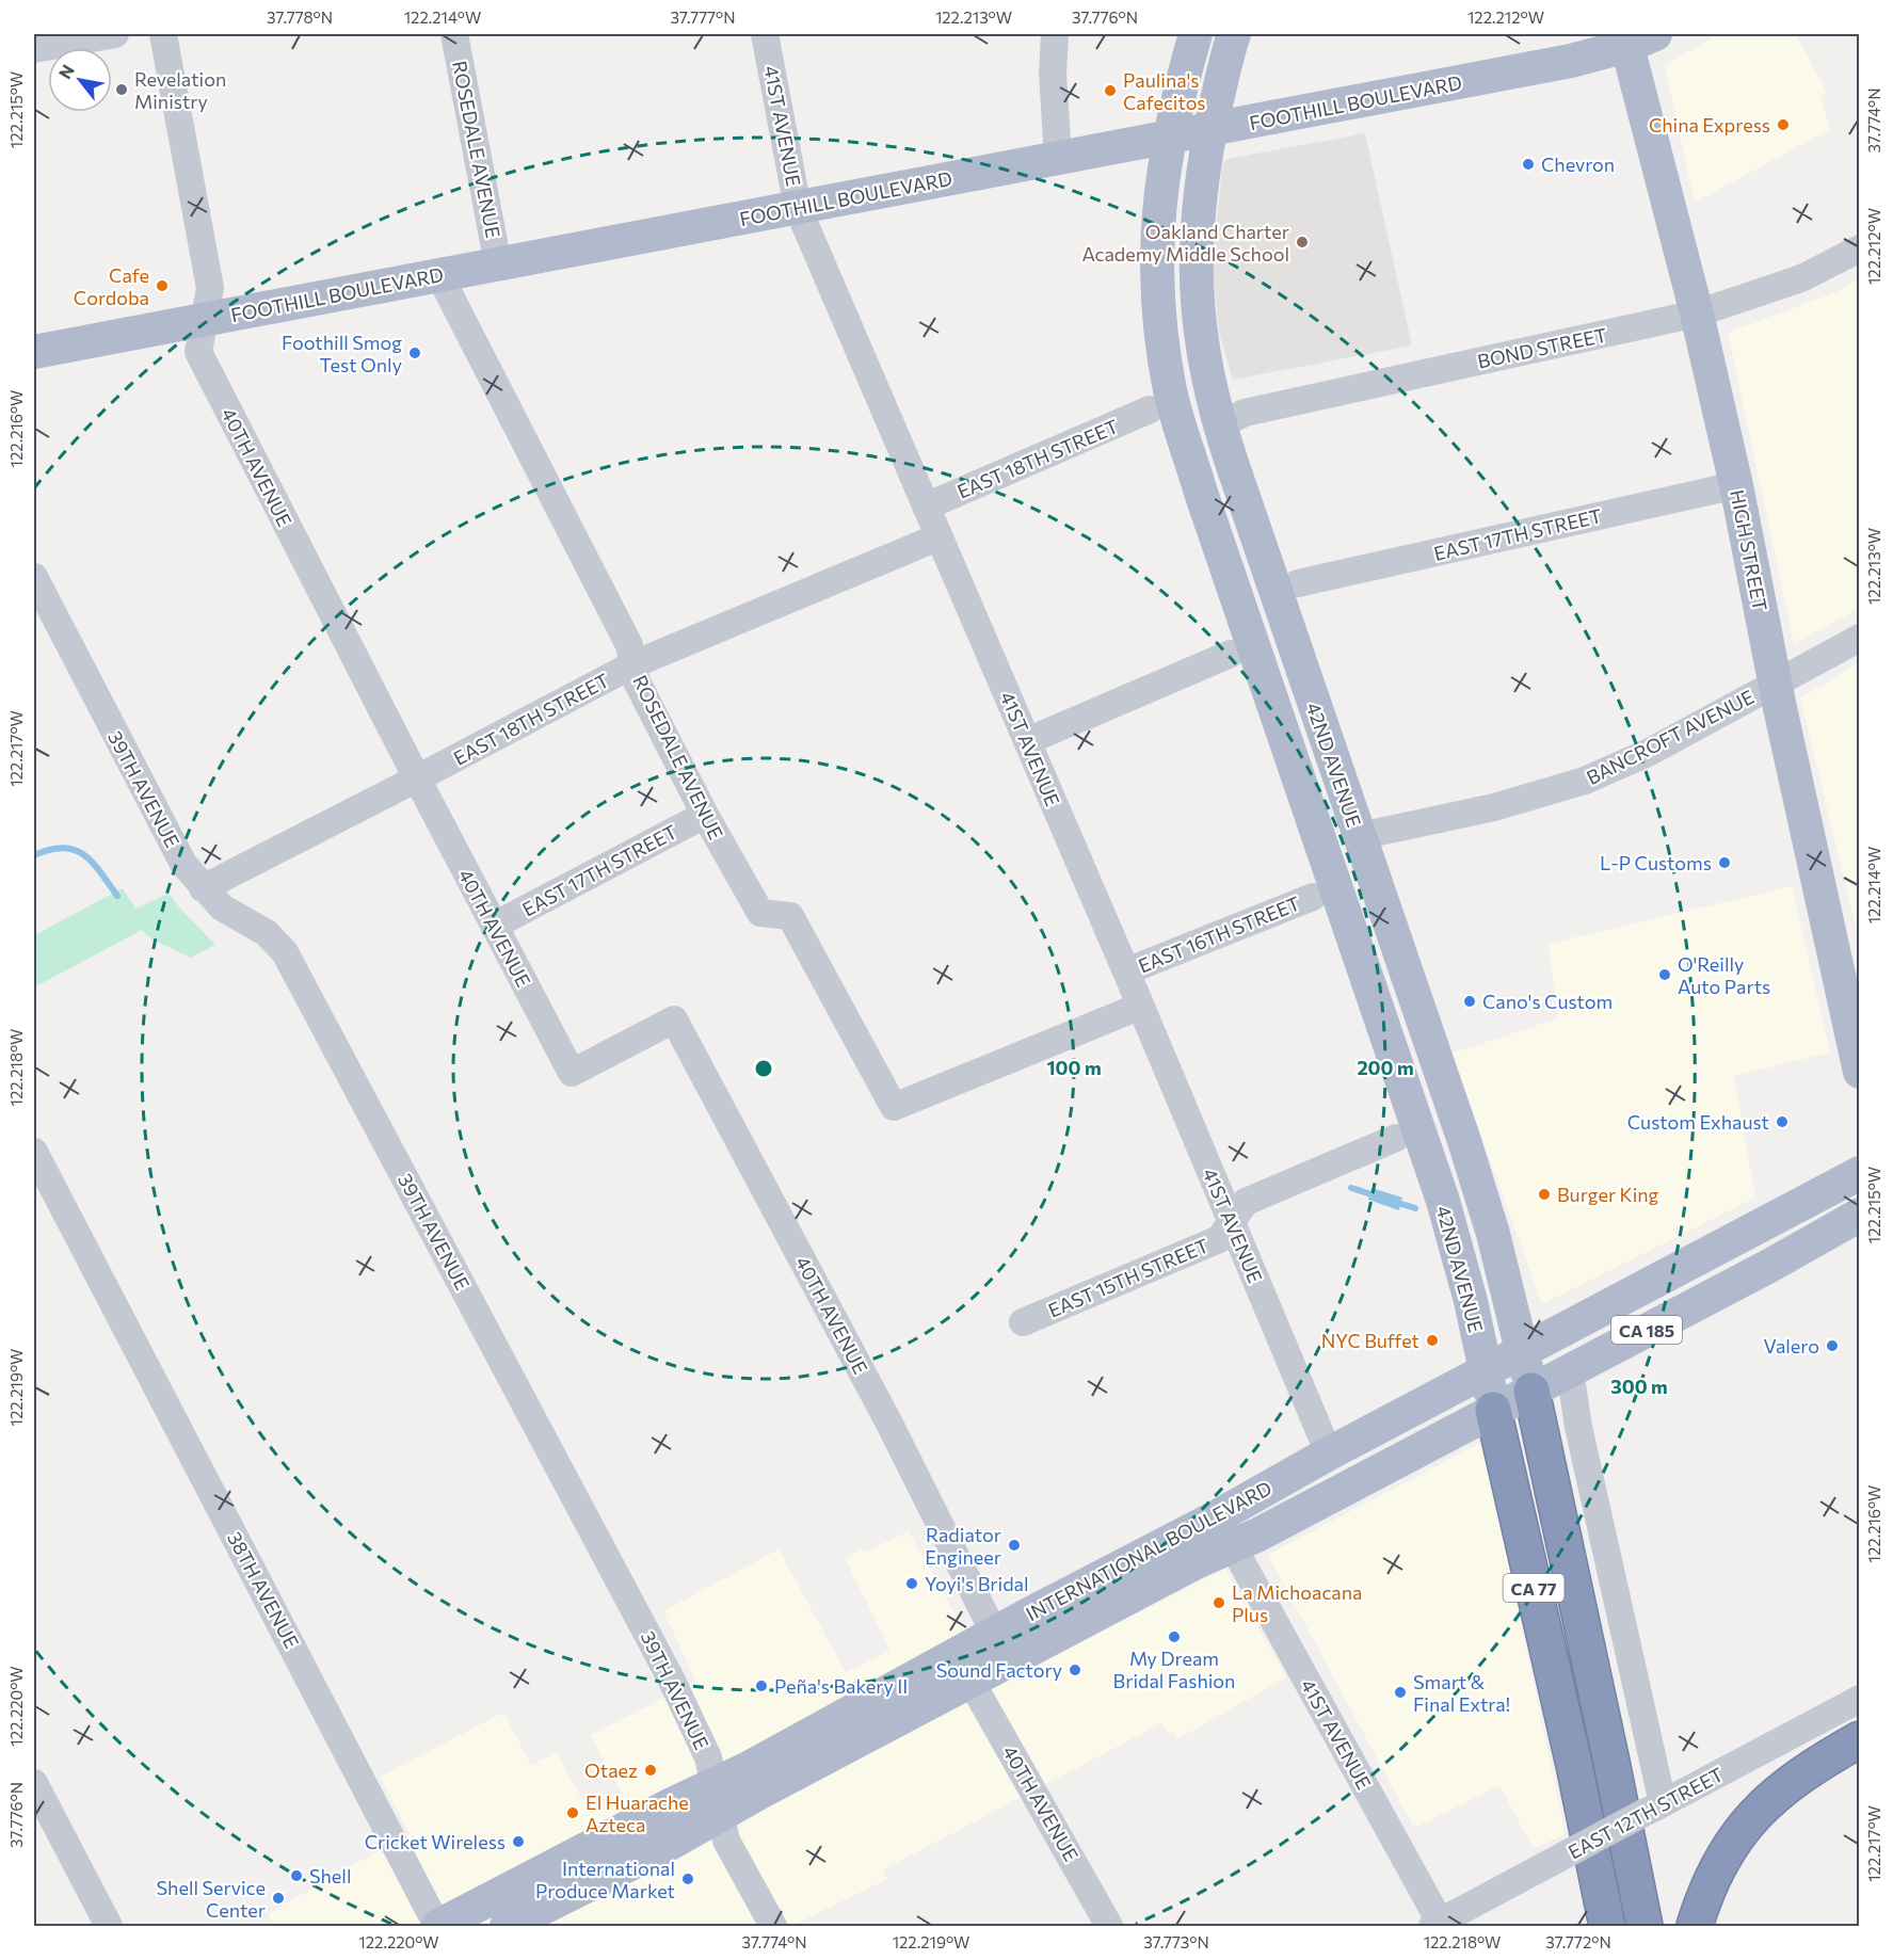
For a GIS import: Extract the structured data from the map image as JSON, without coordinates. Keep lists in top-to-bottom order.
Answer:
{
  "streets": {
    "highway": ["CA 77"],
    "main road": [
      "FOOTHILL BOULEVARD",
      "HIGH STREET",
      "42ND AVENUE",
      "CA 185",
      "INTERNATIONAL BOULEVARD"
    ],
    "street": [
      "41ST AVENUE",
      "ROSEDALE AVENUE",
      "BOND STREET",
      "EAST 18TH STREET",
      "40TH AVENUE",
      "EAST 17TH STREET",
      "BANCROFT AVENUE",
      "39TH AVENUE",
      "EAST 16TH STREET",
      "EAST 15TH STREET",
      "38TH AVENUE",
      "EAST 12TH STREET"
    ]
  },
  "crossings": [
    ["FOOTHILL BOULEVARD", "41ST AVENUE"],
    ["FOOTHILL BOULEVARD", "ROSEDALE AVENUE"],
    ["FOOTHILL BOULEVARD", "40TH AVENUE"],
    ["FOOTHILL BOULEVARD", "HIGH STREET"],
    ["FOOTHILL BOULEVARD", "42ND AVENUE"],
    ["41ST AVENUE", "ROSEDALE AVENUE"],
    ["41ST AVENUE", "EAST 18TH STREET"],
    ["41ST AVENUE", "EAST 16TH STREET"],
    ["41ST AVENUE", "EAST 15TH STREET"],
    ["41ST AVENUE", "INTERNATIONAL BOULEVARD"],
    ["41ST AVENUE", "EAST 12TH STREET"],
    ["ROSEDALE AVENUE", "EAST 18TH STREET"],
    ["ROSEDALE AVENUE", "EAST 17TH STREET"],
    ["BOND STREET", "HIGH STREET"],
    ["BOND STREET", "42ND AVENUE"],
    ["EAST 18TH STREET", "40TH AVENUE"],
    ["EAST 18TH STREET", "39TH AVENUE"],
    ["40TH AVENUE", "EAST 17TH STREET"],
    ["40TH AVENUE", "INTERNATIONAL BOULEVARD"],
    ["EAST 17TH STREET", "HIGH STREET"],
    ["HIGH STREET", "BANCROFT AVENUE"],
    ["BANCROFT AVENUE", "42ND AVENUE"],
    ["42ND AVENUE", "INTERNATIONAL BOULEVARD"],
    ["42ND AVENUE", "CA 77"],
    ["39TH AVENUE", "INTERNATIONAL BOULEVARD"],
    ["INTERNATIONAL BOULEVARD", "CA 77"],
    ["INTERNATIONAL BOULEVARD", "38TH AVENUE"]
  ],
  "places": [
    "Revelation Ministry",
    "Paulina's Cafecitos",
    "China Express",
    "Chevron",
    "Oakland Charter Academy Middle School",
    "Cafe Cordoba",
    "Foothill Smog Test Only",
    "L-P Customs",
    "O'Reilly Auto Parts",
    "Cano's Custom",
    "Custom Exhaust",
    "Burger King",
    "NYC Buffet",
    "Valero",
    "Radiator Engineer",
    "Yoyi's Bridal",
    "La Michoacana Plus",
    "My Dream Bridal Fashion",
    "Sound Factory",
    "Peña's Bakery II",
    "Smart & Final Extra!",
    "Otaez",
    "El Huarache Azteca",
    "Cricket Wireless",
    "Shell",
    "International Produce Market",
    "Shell Service Center"
  ],
  "north": "top left",
  "coordinates": [
    "37.778°N",
    "122.214°W",
    "37.777°N",
    "122.213°W",
    "37.776°N",
    "122.212°W",
    "122.215°W",
    "37.774°N",
    "122.216°W",
    "122.217°W",
    "122.218°W",
    "122.219°W",
    "122.220°W",
    "37.773°N",
    "37.772°N"
  ],
  "rings": ["100 m", "200 m", "300 m"]
}
